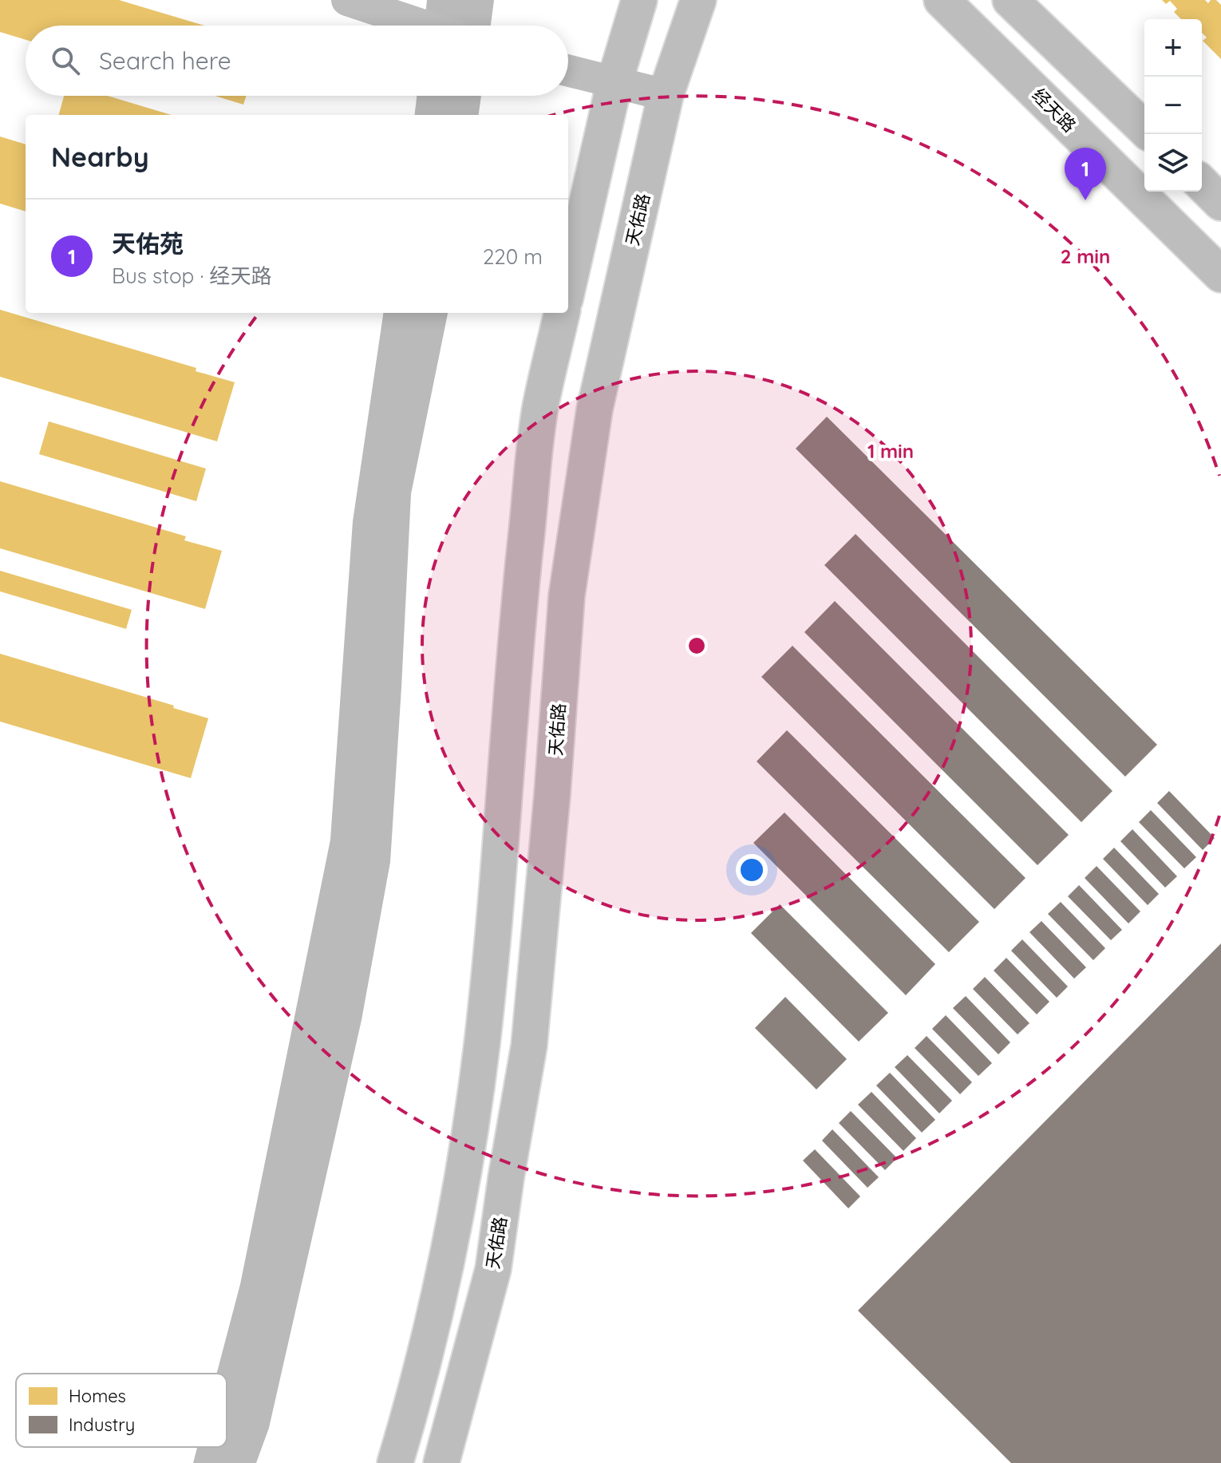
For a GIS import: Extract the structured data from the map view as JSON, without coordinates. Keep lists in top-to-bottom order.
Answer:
{
  "streets": {
    "main road": ["经天路", "天佑路"]
  },
  "legend": ["Homes", "Industry"],
  "page": {
    "map_buttons": ["+", "−"],
    "search": "Search here",
    "heading": "Nearby",
    "pins": "1",
    "list": [
      {
        "mark": "1",
        "name": "天佑苑",
        "note": "Bus stop · 经天路",
        "value": "220 m"
      }
    ]
  },
  "rings": ["2 min", "1 min"]
}
